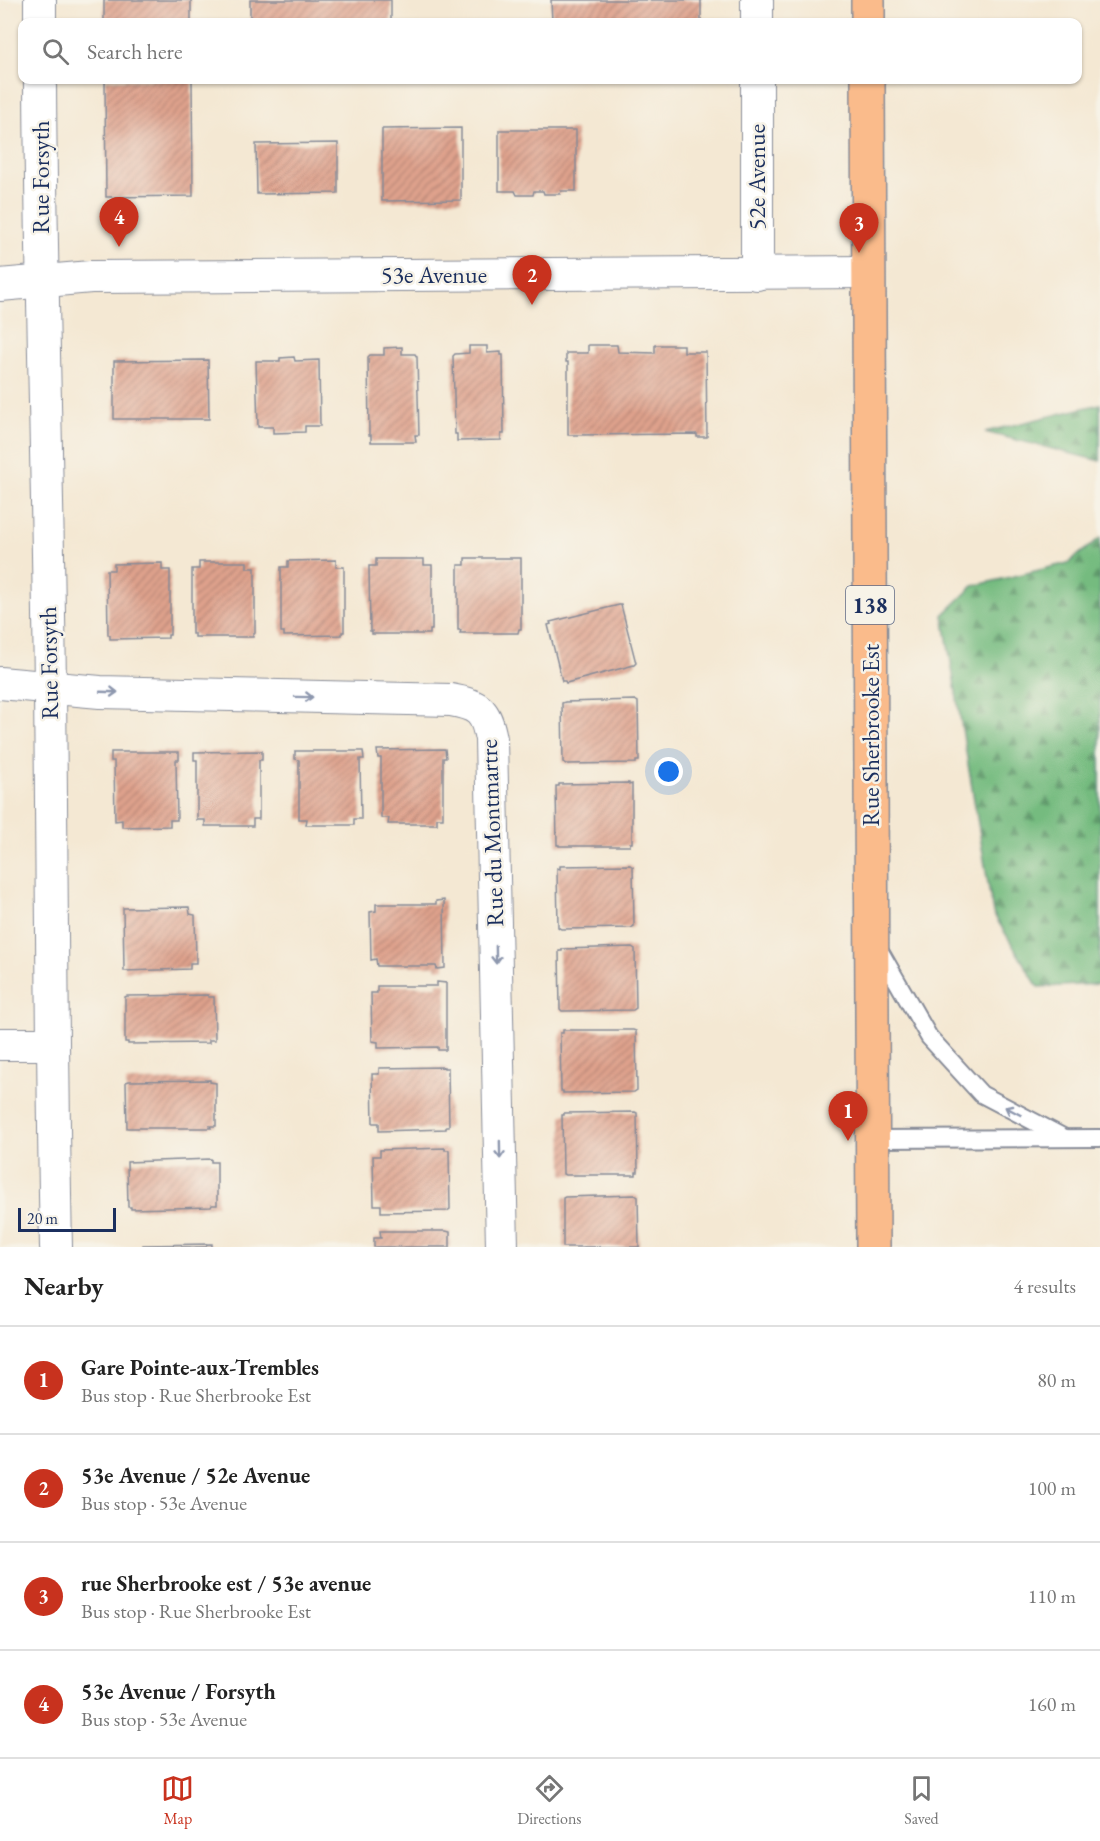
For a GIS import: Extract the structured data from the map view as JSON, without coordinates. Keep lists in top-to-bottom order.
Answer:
{
  "streets": {
    "main road": ["138", "Rue Sherbrooke Est"],
    "street": [
      "Rue Forsyth",
      "52e Avenue",
      "53e Avenue",
      "Rue du Montmartre"
    ]
  },
  "crossings": [
    ["Rue Forsyth", "53e Avenue"],
    ["Rue Forsyth", "Rue du Montmartre"],
    ["52e Avenue", "53e Avenue"],
    ["53e Avenue", "Rue Sherbrooke Est"]
  ],
  "scale_bar": "20 m",
  "page": {
    "search": "Search here",
    "pins": [
      "4",
      "3",
      "2",
      "1"
    ],
    "scale": "20 m",
    "heading": ["Nearby", "4 results"],
    "list": [
      {
        "mark": "1",
        "name": "Gare Pointe-aux-Trembles",
        "note": "Bus stop · Rue Sherbrooke Est",
        "value": "80 m"
      },
      {
        "mark": "2",
        "name": "53e Avenue / 52e Avenue",
        "note": "Bus stop · 53e Avenue",
        "value": "100 m"
      },
      {
        "mark": "3",
        "name": "rue Sherbrooke est / 53e avenue",
        "note": "Bus stop · Rue Sherbrooke Est",
        "value": "110 m"
      },
      {
        "mark": "4",
        "name": "53e Avenue / Forsyth",
        "note": "Bus stop · 53e Avenue",
        "value": "160 m"
      }
    ],
    "nav": ["Map", "Directions", "Saved"]
  }
}
